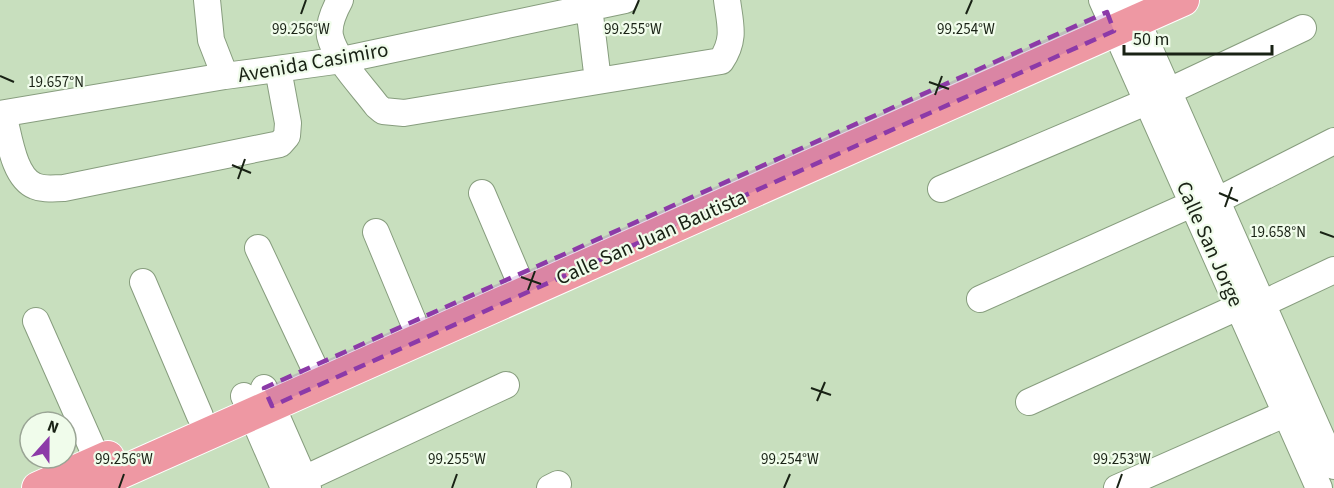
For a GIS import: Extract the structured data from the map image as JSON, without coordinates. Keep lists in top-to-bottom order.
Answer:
{
  "streets": {
    "main road": ["Calle San Juan Bautista"],
    "street": ["Avenida Casimiro", "Calle San Jorge"]
  },
  "crossings": [
    ["Calle San Juan Bautista", "Calle San Jorge"]
  ],
  "scale_bar": "50 m",
  "north": "top",
  "coordinates": [
    "99.256°W",
    "99.255°W",
    "99.254°W",
    "19.657°N",
    "19.658°N",
    "99.253°W"
  ]
}
